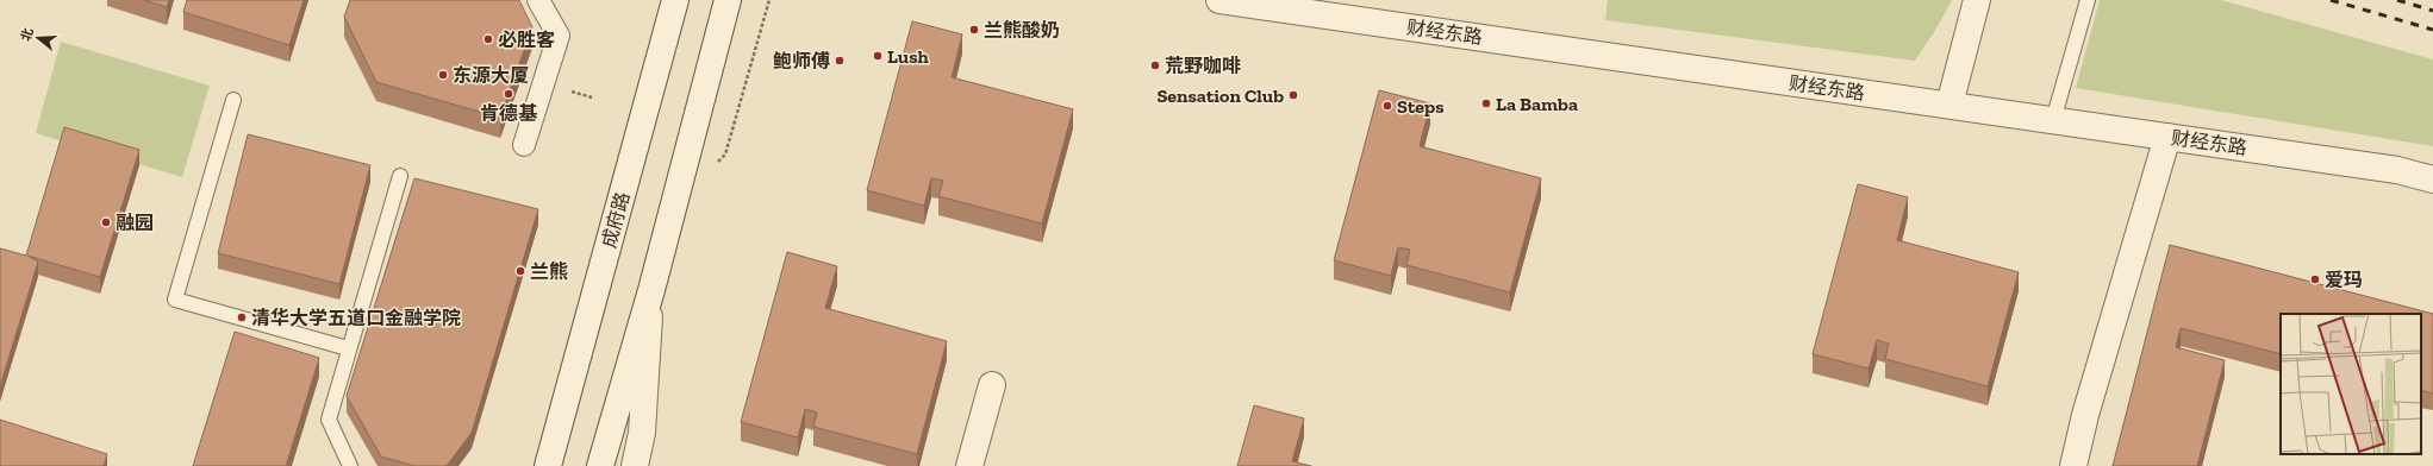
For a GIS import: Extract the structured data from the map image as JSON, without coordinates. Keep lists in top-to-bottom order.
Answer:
{
  "streets": {
    "street": ["财经东路", "成府路"]
  },
  "places": [
    "兰熊酸奶",
    "必胜客",
    "Lush",
    "鲍师傅",
    "荒野咖啡",
    "东源大厦",
    "肯德基",
    "Sensation Club",
    "La Bamba",
    "Steps",
    "融园",
    "兰熊",
    "爱玛",
    "清华大学五道口金融学院"
  ],
  "north": "left"
}
